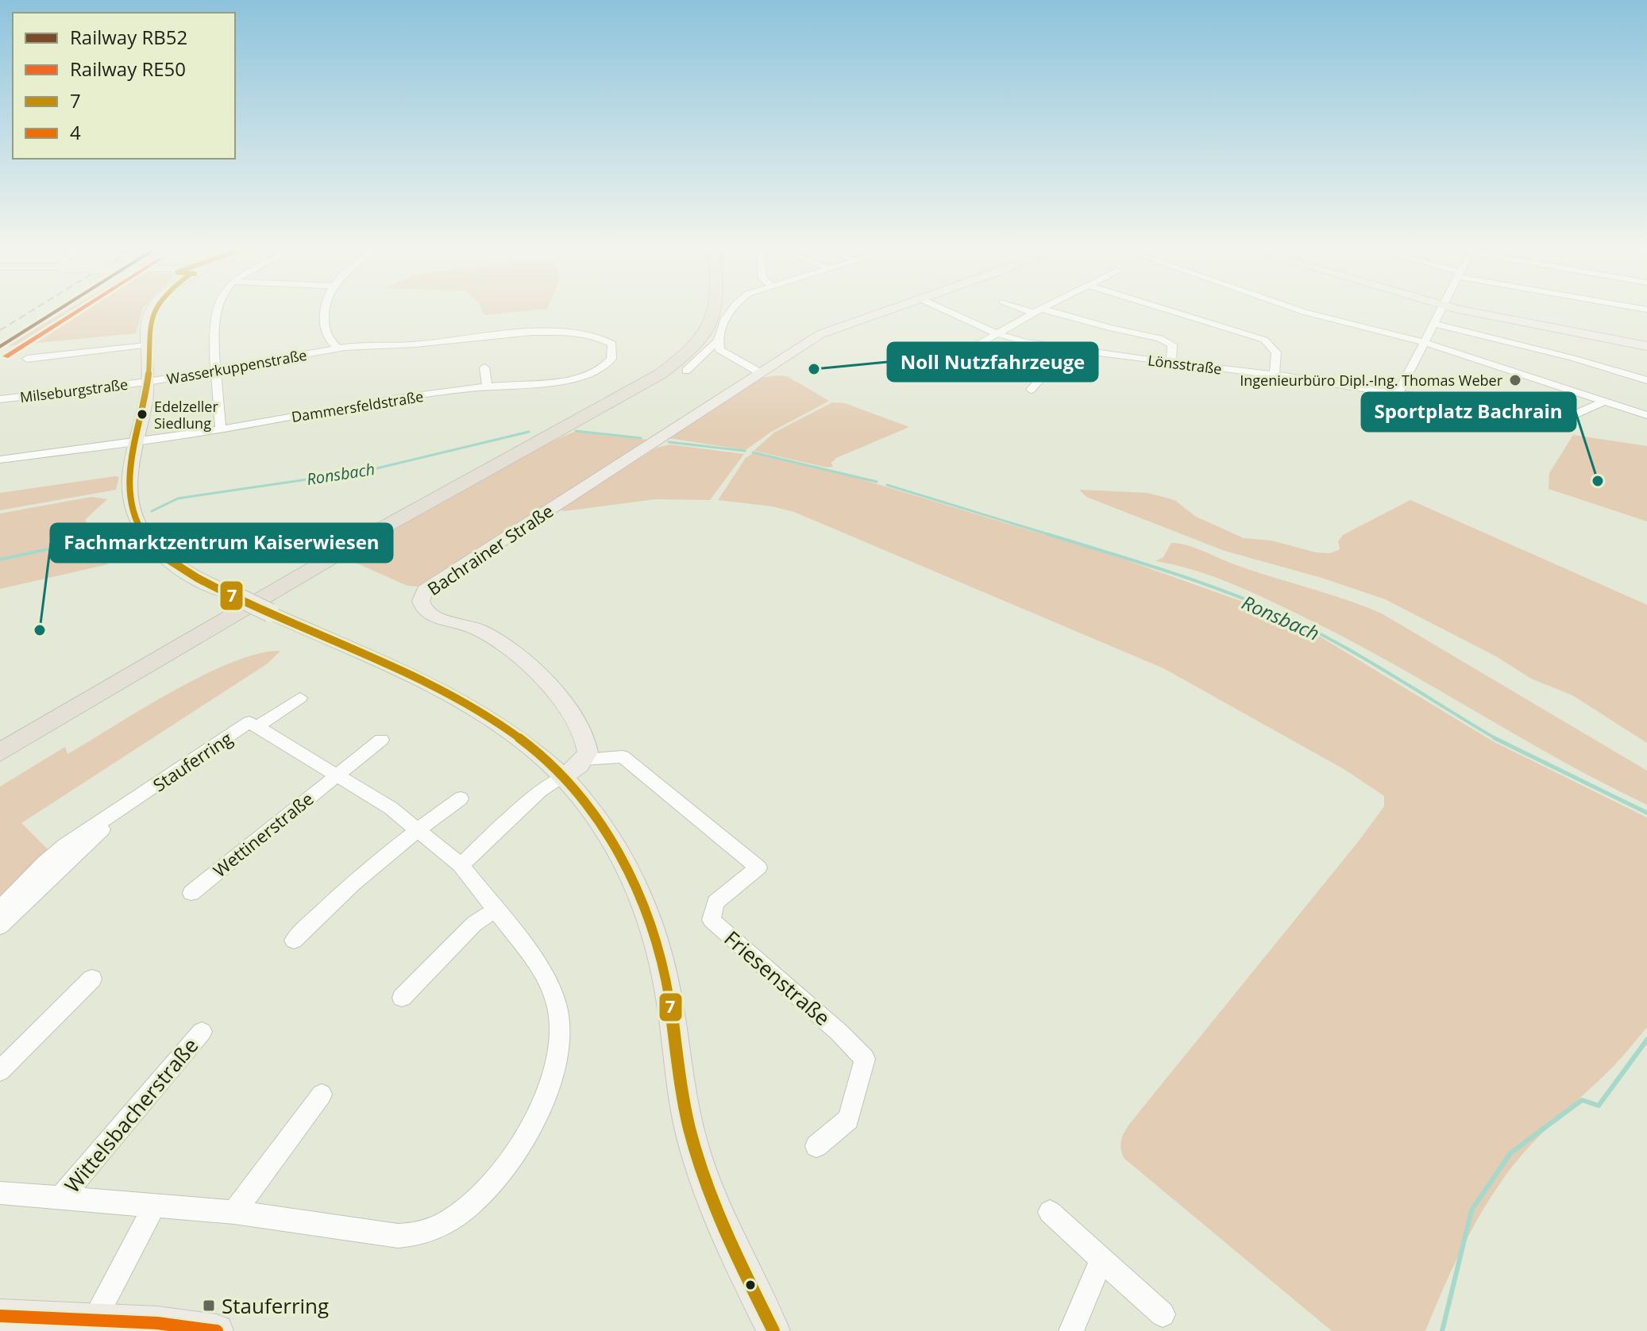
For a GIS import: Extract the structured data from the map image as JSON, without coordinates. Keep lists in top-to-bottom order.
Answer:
{
  "streets": {
    "main road": ["Bachrainer Straße"],
    "street": [
      "Lönsstraße",
      "Wasserkuppenstraße",
      "Milseburgstraße",
      "Dammersfeldstraße",
      "Stauferring",
      "Wettinerstraße",
      "Friesenstraße",
      "Wittelsbacherstraße"
    ]
  },
  "crossings": [
    ["Wasserkuppenstraße", "Milseburgstraße"],
    ["Wasserkuppenstraße", "Dammersfeldstraße"],
    ["Bachrainer Straße", "Friesenstraße"]
  ],
  "water": ["Ronsbach"],
  "places": {
    "other": [
      "Noll Nutzfahrzeuge",
      "Ingenieurbüro Dipl.-Ing. Thomas Weber",
      "Edelzeller Siedlung",
      "Sportplatz Bachrain",
      "Fachmarktzentrum Kaiserwiesen"
    ],
    "transit": ["Stauferring"]
  },
  "lines": [
    "rail line RB52",
    "rail line RE50",
    "transit line 7",
    "transit line 4"
  ],
  "legend": [
    "Railway RB52",
    "Railway RE50",
    "7",
    "4"
  ]
}
